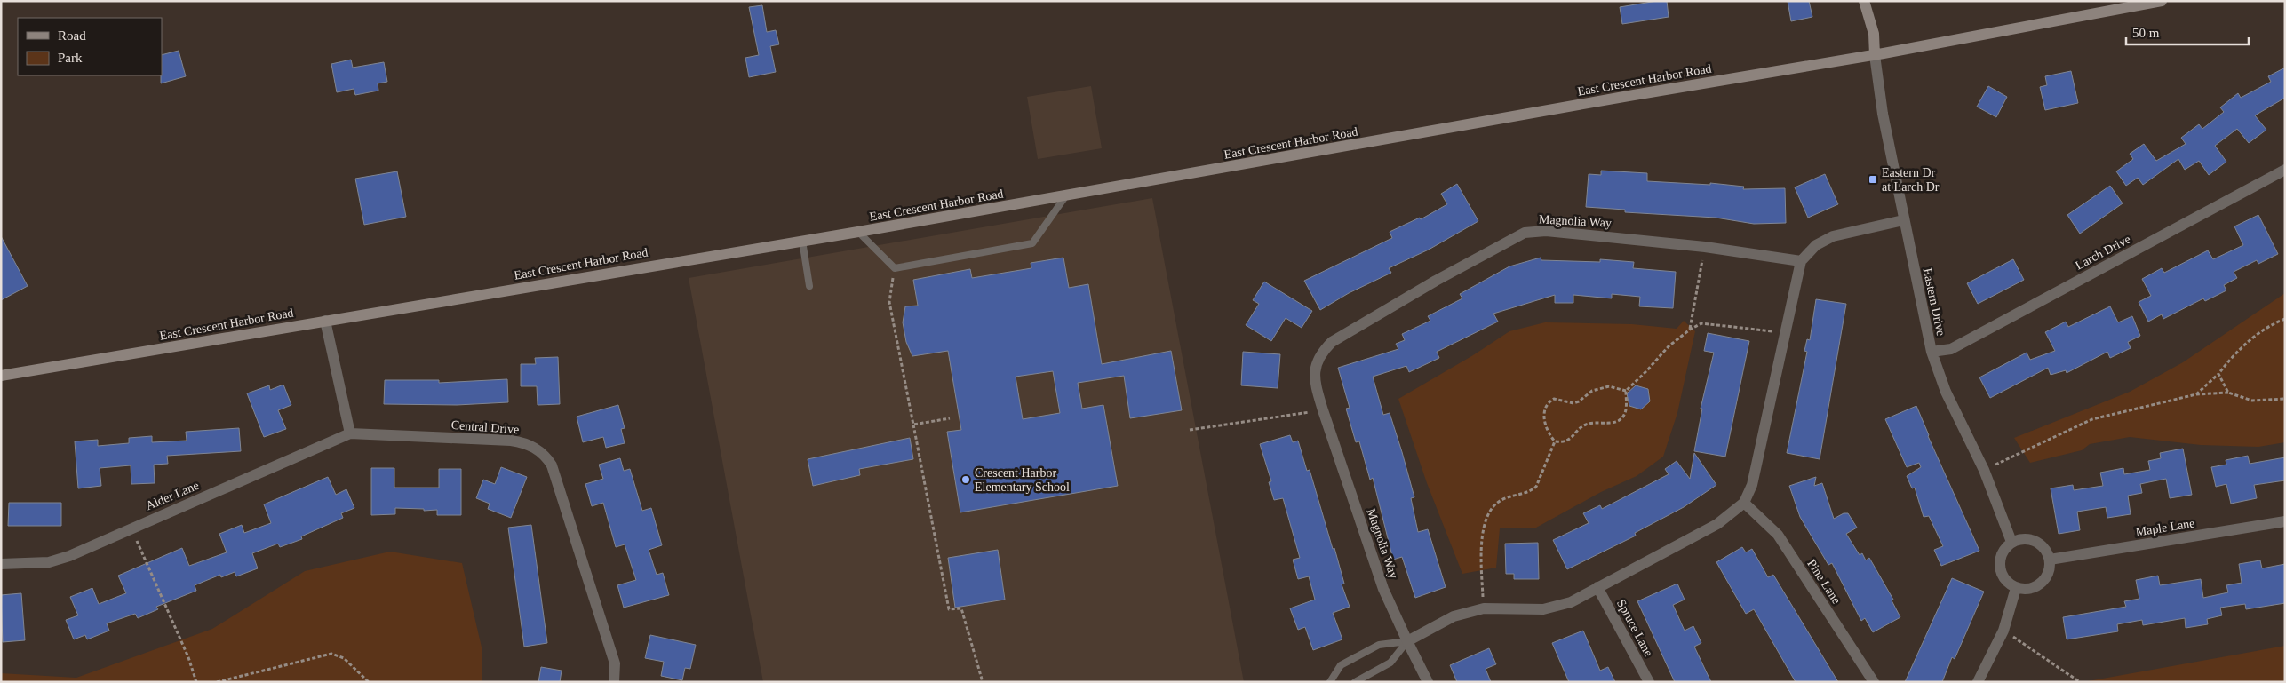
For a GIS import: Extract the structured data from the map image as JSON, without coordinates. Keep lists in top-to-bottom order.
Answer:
{
  "streets": {
    "street": [
      "East Crescent Harbor Road",
      "Magnolia Way",
      "Larch Drive",
      "Eastern Drive",
      "Central Drive",
      "Alder Lane",
      "Maple Lane",
      "Pine Lane",
      "Spruce Lane"
    ]
  },
  "crossings": [
    ["East Crescent Harbor Road", "Eastern Drive"],
    ["Larch Drive", "Eastern Drive"],
    ["Eastern Drive", "Maple Lane"],
    ["Central Drive", "Alder Lane"]
  ],
  "places": {
    "transit": ["Eastern Dr at Larch Dr"],
    "other": ["Crescent Harbor Elementary School"]
  },
  "legend": ["Road", "Park"],
  "scale_bar": "50 m"
}
